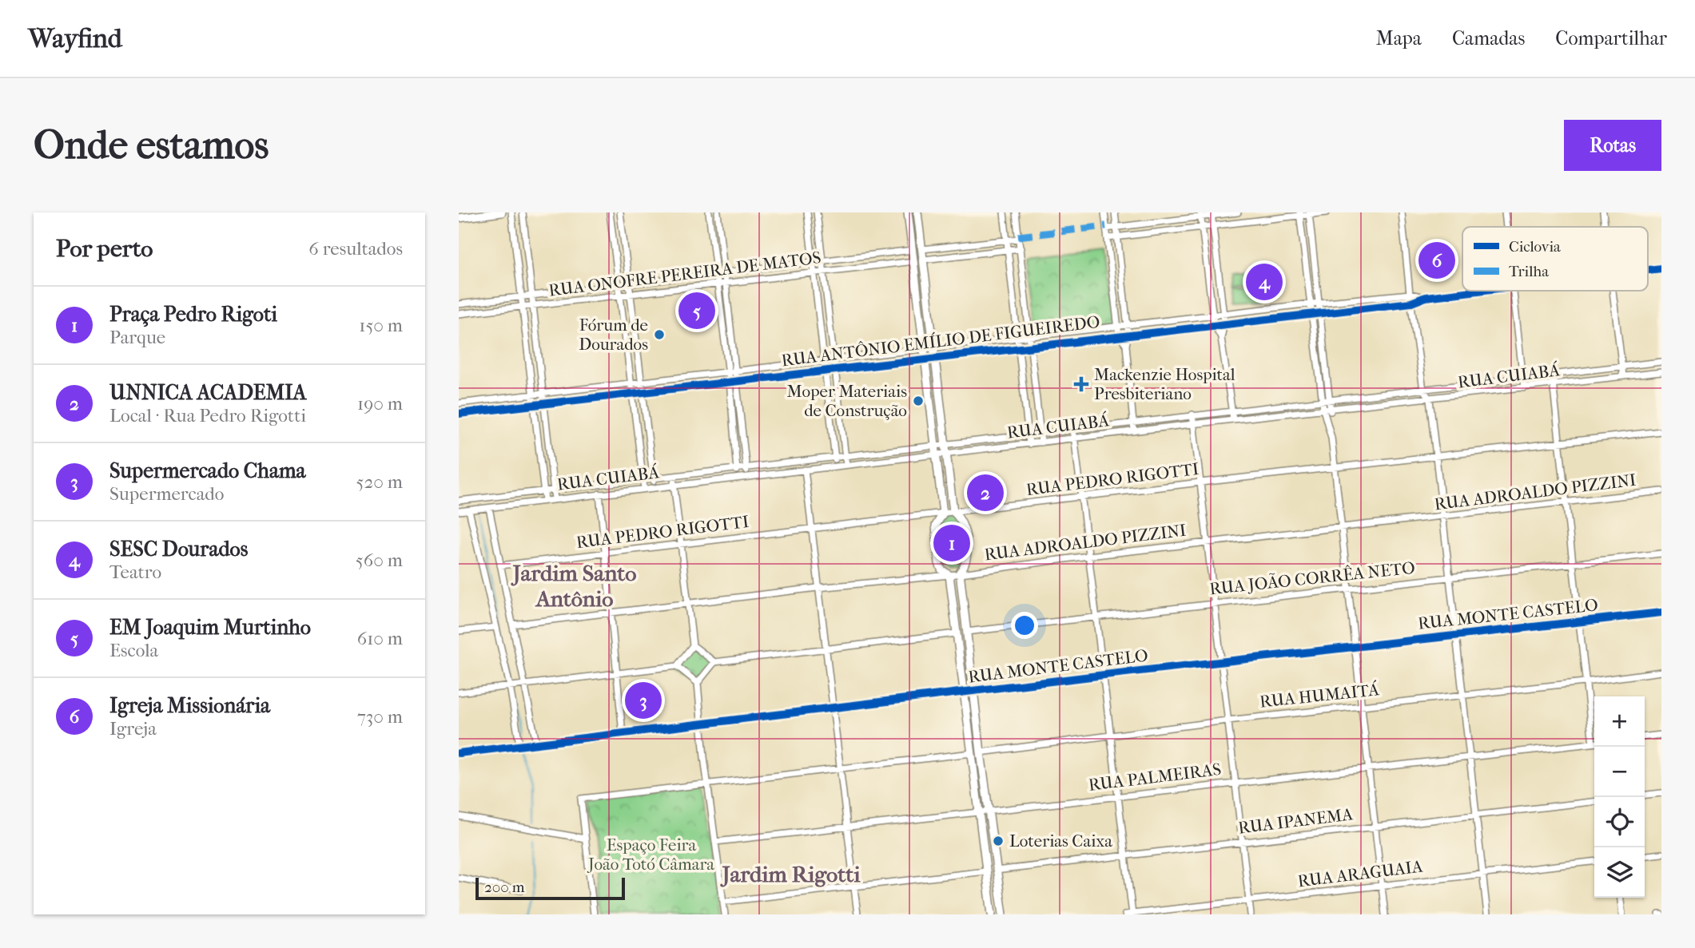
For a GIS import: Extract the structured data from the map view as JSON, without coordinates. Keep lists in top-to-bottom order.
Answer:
{
  "streets": {
    "street": [
      "RUA ONOFRE PEREIRA DE MATOS",
      "RUA ANTÔNIO EMÍLIO DE FIGUEIREDO",
      "RUA CUIABÁ",
      "RUA PEDRO RIGOTTI",
      "RUA ADROALDO PIZZINI",
      "RUA JOÃO CORRÊA NETO",
      "RUA MONTE CASTELO",
      "RUA HUMAITÁ",
      "RUA PALMEIRAS",
      "RUA IPANEMA",
      "RUA ARAGUAIA"
    ]
  },
  "districts": ["Jardim Santo Antônio", "Jardim Rigotti"],
  "parks": ["Espaço Feira João Totó Câmara"],
  "places": {
    "other": ["Fórum de Dourados", "Moper Materiais de Construção", "Loterias Caixa"],
    "health": ["Mackenzie Hospital Presbiteriano"]
  },
  "legend": ["Ciclovia", "Trilha"],
  "scale_bar": "200 m",
  "page": {
    "header": "Wayfind",
    "nav": ["Mapa", "Camadas", "Compartilhar"],
    "buttons": "Rotas",
    "title": "Onde estamos",
    "heading": ["Por perto", "6 resultados"],
    "pins": [
      "6",
      "4",
      "5",
      "2",
      "1",
      "3"
    ],
    "list": [
      {
        "mark": "1",
        "name": "Praça Pedro Rigoti",
        "note": "Parque",
        "value": "150 m"
      },
      {
        "mark": "2",
        "name": "UNNICA ACADEMIA",
        "note": "Local · Rua Pedro Rigotti",
        "value": "190 m"
      },
      {
        "mark": "3",
        "name": "Supermercado Chama",
        "note": "Supermercado",
        "value": "520 m"
      },
      {
        "mark": "4",
        "name": "SESC Dourados",
        "note": "Teatro",
        "value": "560 m"
      },
      {
        "mark": "5",
        "name": "EM Joaquim Murtinho",
        "note": "Escola",
        "value": "610 m"
      },
      {
        "mark": "6",
        "name": "Igreja Missionária",
        "note": "Igreja",
        "value": "730 m"
      }
    ],
    "map_buttons": ["+", "−"],
    "scale": "200 m"
  }
}
